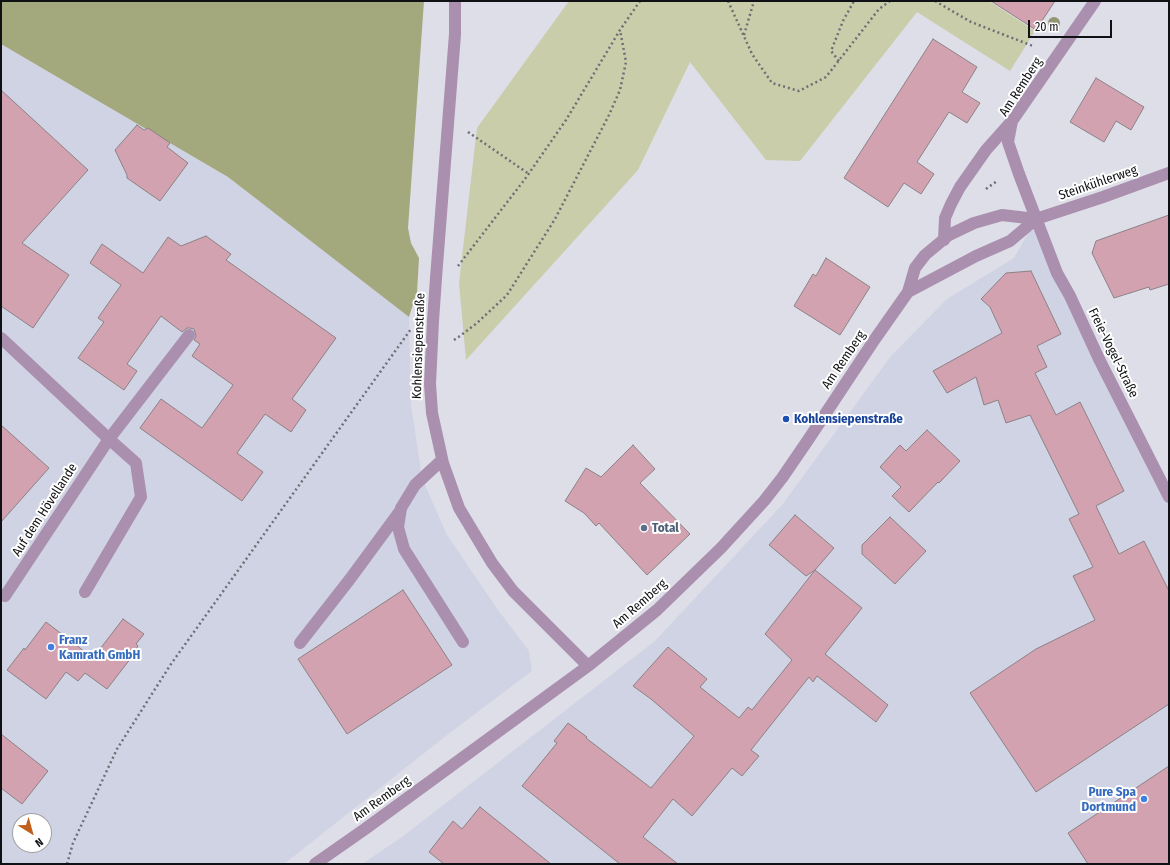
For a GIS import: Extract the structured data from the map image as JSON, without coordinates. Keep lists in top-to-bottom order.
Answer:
{
  "streets": {
    "street": [
      "Am Remberg",
      "Steinkühlerweg",
      "Kohlensiepenstraße",
      "Freie-Vogel-Straße",
      "Auf dem Hövellande"
    ]
  },
  "crossings": [
    ["Am Remberg", "Steinkühlerweg"],
    ["Am Remberg", "Kohlensiepenstraße"],
    ["Am Remberg", "Freie-Vogel-Straße"],
    ["Steinkühlerweg", "Freie-Vogel-Straße"]
  ],
  "places": [
    "Kohlensiepenstraße",
    "Total",
    "Franz Kamrath GmbH",
    "Pure Spa Dortmund"
  ],
  "scale_bar": "20 m",
  "north": "bottom right"
}
